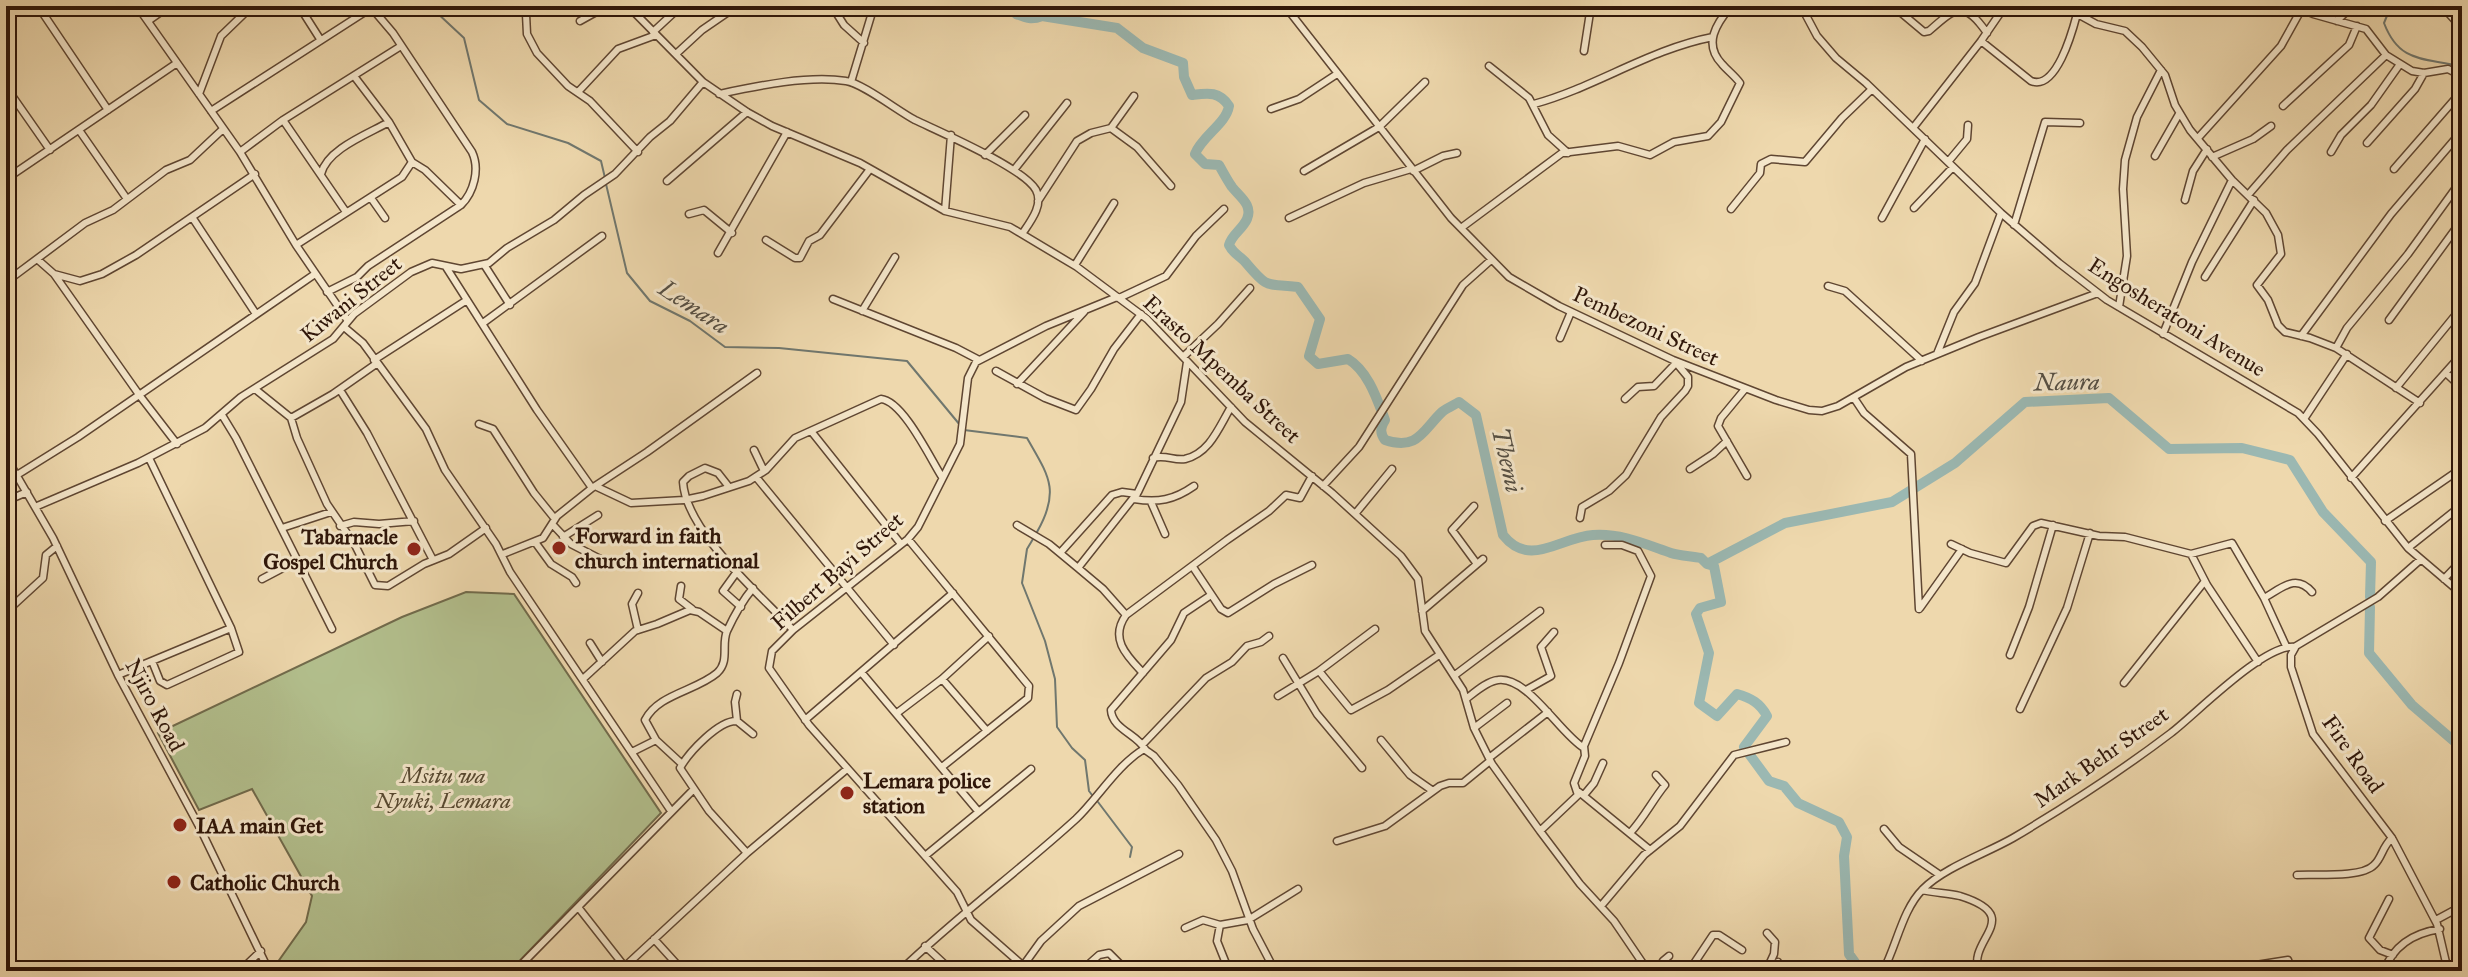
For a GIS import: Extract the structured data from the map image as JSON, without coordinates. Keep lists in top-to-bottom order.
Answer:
{
  "streets": {
    "street": [
      "Kiwani Street",
      "Engosheratoni Avenue",
      "Pembezoni Street",
      "Erasto Mpemba Street",
      "Filbert Bayi Street",
      "Njiro Road",
      "Fire Road",
      "Mark Behr Street"
    ]
  },
  "crossings": [
    ["Kiwani Street", "Njiro Road"],
    ["Engosheratoni Avenue", "Pembezoni Street"]
  ],
  "water": ["Lemara", "Naura", "Themi"],
  "parks": ["Msitu wa Nyuki, Lemara"],
  "places": [
    "Forward in faith church international",
    "Tabarnacle Gospel Church",
    "Lemara police station",
    "IAA main Get",
    "Catholic Church"
  ]
}
